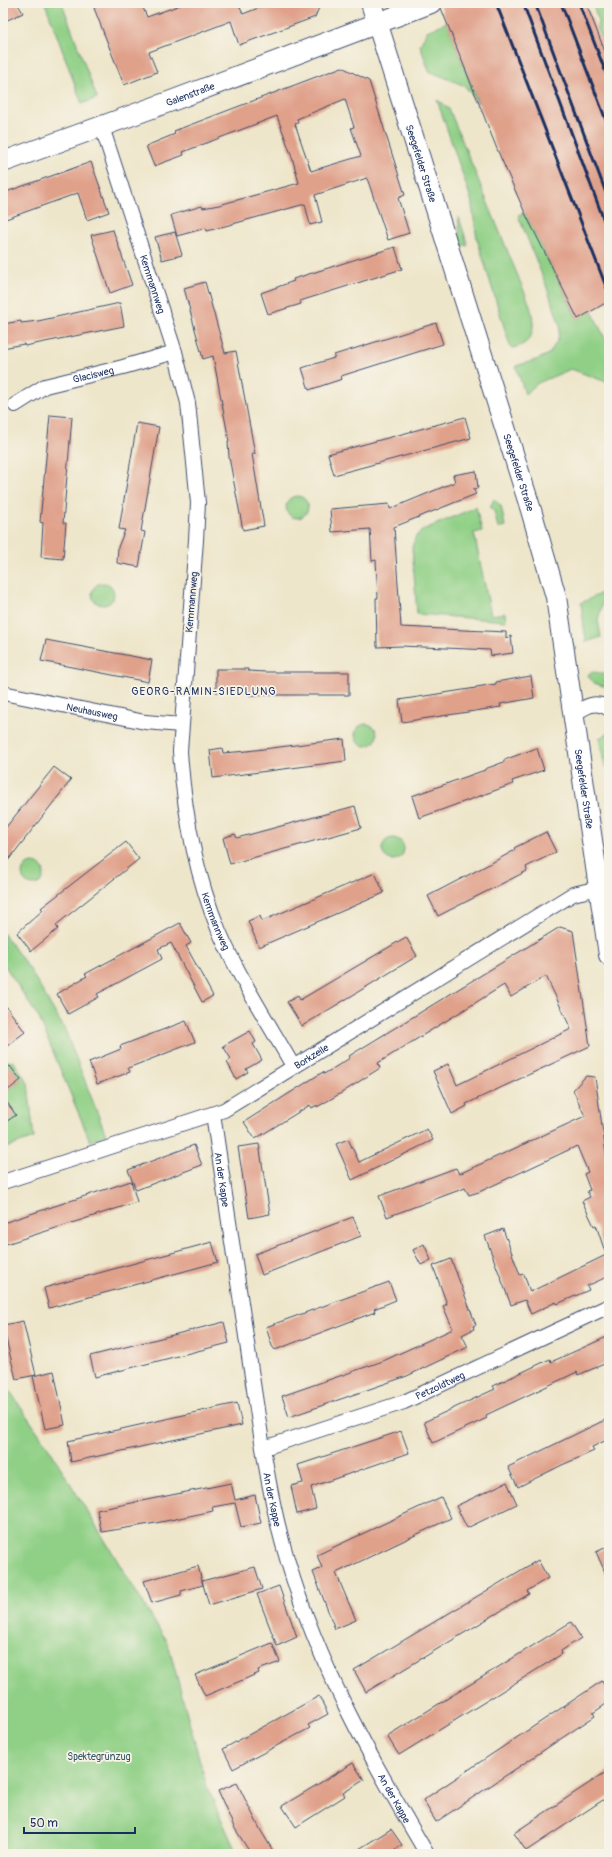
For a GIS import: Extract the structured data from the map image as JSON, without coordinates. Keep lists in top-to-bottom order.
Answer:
{
  "streets": {
    "street": [
      "Galenstraße",
      "Seegefelder Straße",
      "Kemmannweg",
      "Glacisweg",
      "Neuhausweg",
      "Borkzeile",
      "An der Kappe",
      "Petzoldtweg"
    ]
  },
  "crossings": [
    ["Galenstraße", "Seegefelder Straße"],
    ["Galenstraße", "Kemmannweg"],
    ["Seegefelder Straße", "Borkzeile"],
    ["Kemmannweg", "Glacisweg"],
    ["Kemmannweg", "Neuhausweg"],
    ["Kemmannweg", "Borkzeile"],
    ["Borkzeile", "An der Kappe"],
    ["An der Kappe", "Petzoldtweg"]
  ],
  "districts": ["GEORG-RAMIN-SIEDLUNG"],
  "parks": ["Spektegrünzug"],
  "scale_bar": "50 m"
}
